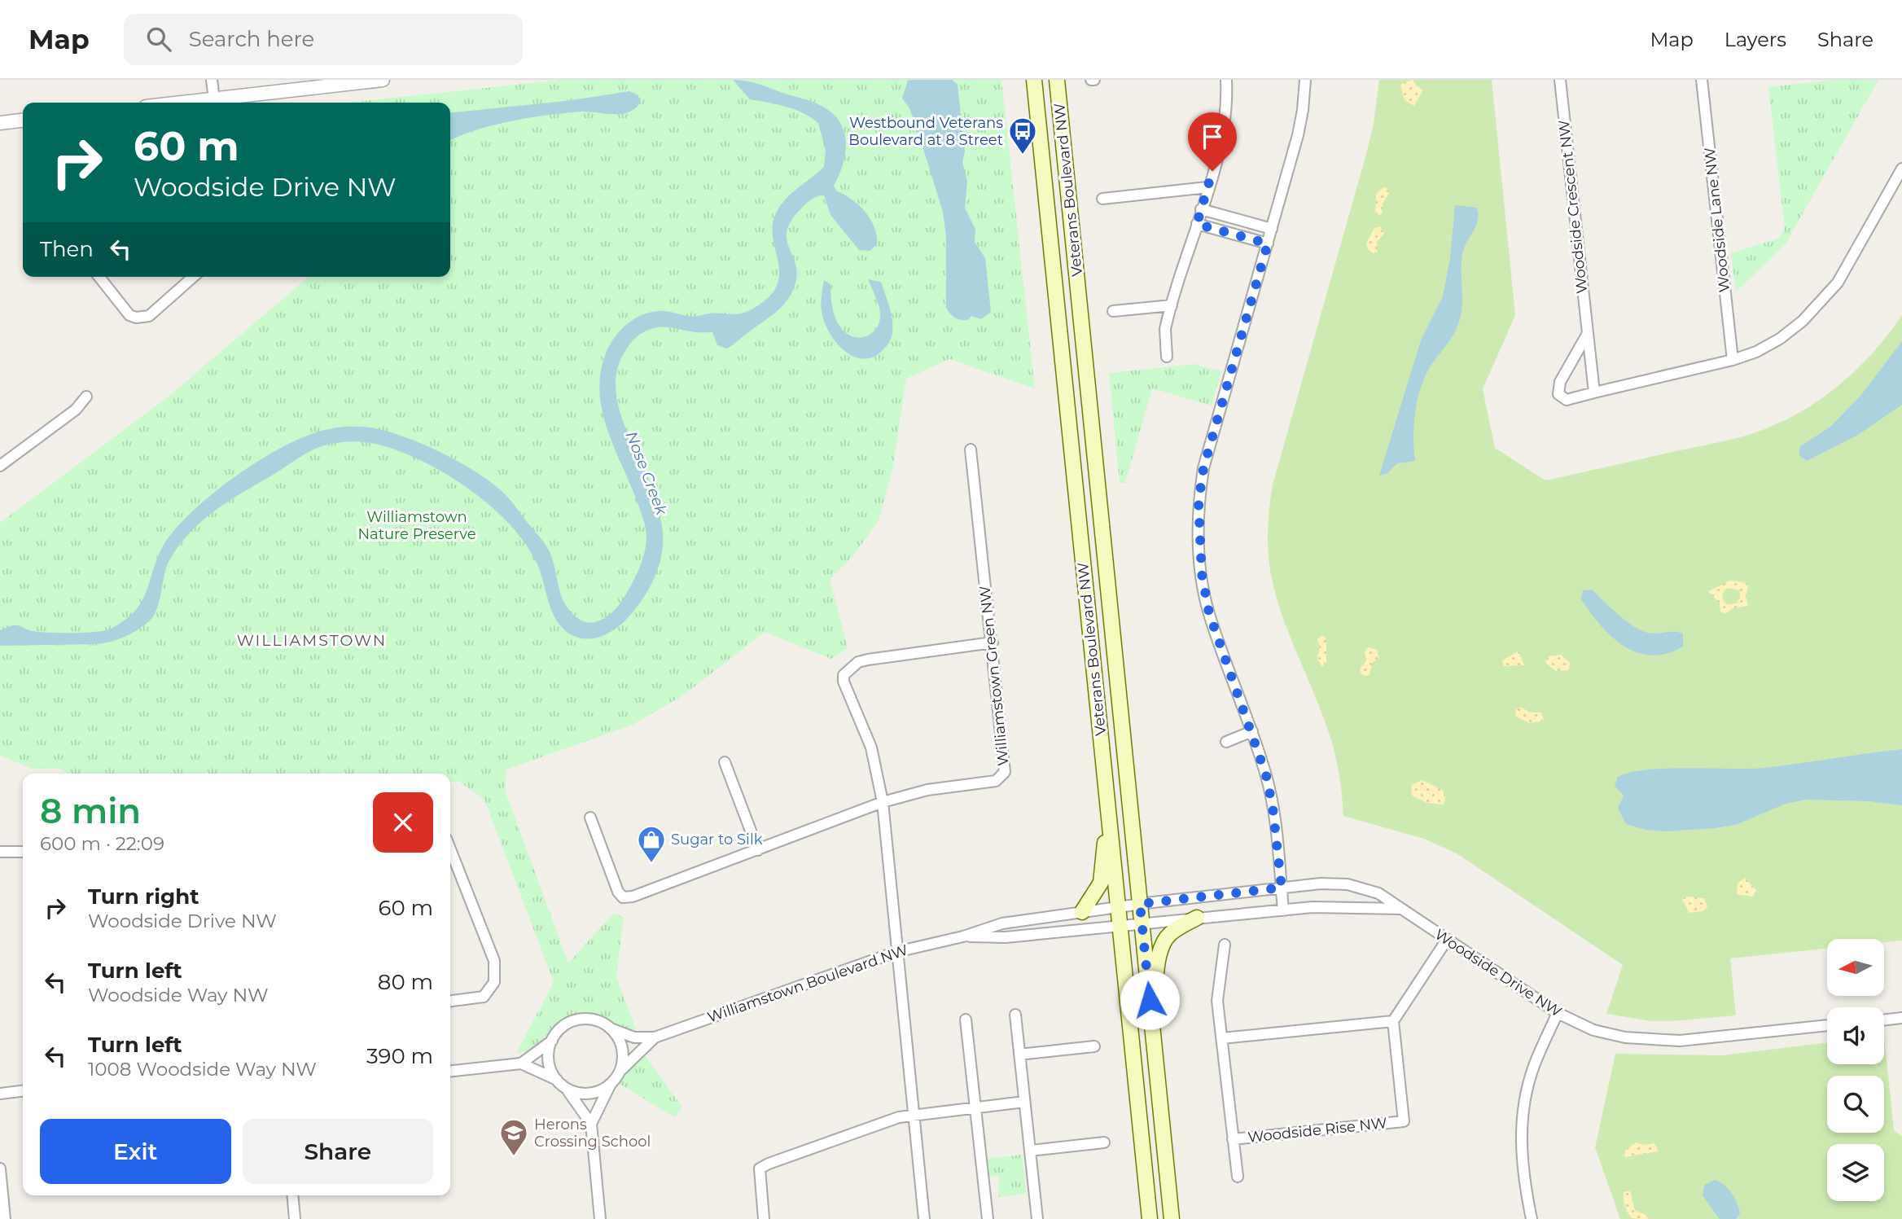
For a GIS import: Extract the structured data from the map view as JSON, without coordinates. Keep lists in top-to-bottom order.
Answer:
{
  "streets": {
    "main road": ["Veterans Boulevard NW"],
    "street": [
      "Woodside Crescent NW",
      "Woodside Lane NW",
      "Williamstown Green NW",
      "Woodside Drive NW",
      "Williamstown Boulevard NW",
      "Woodside Rise NW"
    ]
  },
  "crossings": [
    ["Veterans Boulevard NW", "Woodside Drive NW"],
    ["Veterans Boulevard NW", "Williamstown Boulevard NW"],
    ["Woodside Drive NW", "Williamstown Boulevard NW"]
  ],
  "districts": ["WILLIAMSTOWN"],
  "water": ["Nose Creek"],
  "parks": ["Williamstown Nature Preserve"],
  "places": {
    "bus stop": ["Westbound Veterans Boulevard at 8 Street"],
    "shop": ["Sugar to Silk"],
    "school or university": ["Herons Crossing School"]
  },
  "north": "left",
  "page": {
    "header": "Map",
    "search": "Search here",
    "nav": ["Map", "Layers", "Share"],
    "turn": ["60 m", "Woodside Drive NW"],
    "then": "Then",
    "heading": ["8 min", "600 m · 22:09"],
    "list": [
      {
        "name": "Turn right",
        "note": "Woodside Drive NW",
        "value": "60 m"
      },
      {
        "name": "Turn left",
        "note": "Woodside Way NW",
        "value": "80 m"
      },
      {
        "name": "Turn left",
        "note": "1008 Woodside Way NW",
        "value": "390 m"
      }
    ],
    "buttons": ["Exit", "Share"]
  }
}
